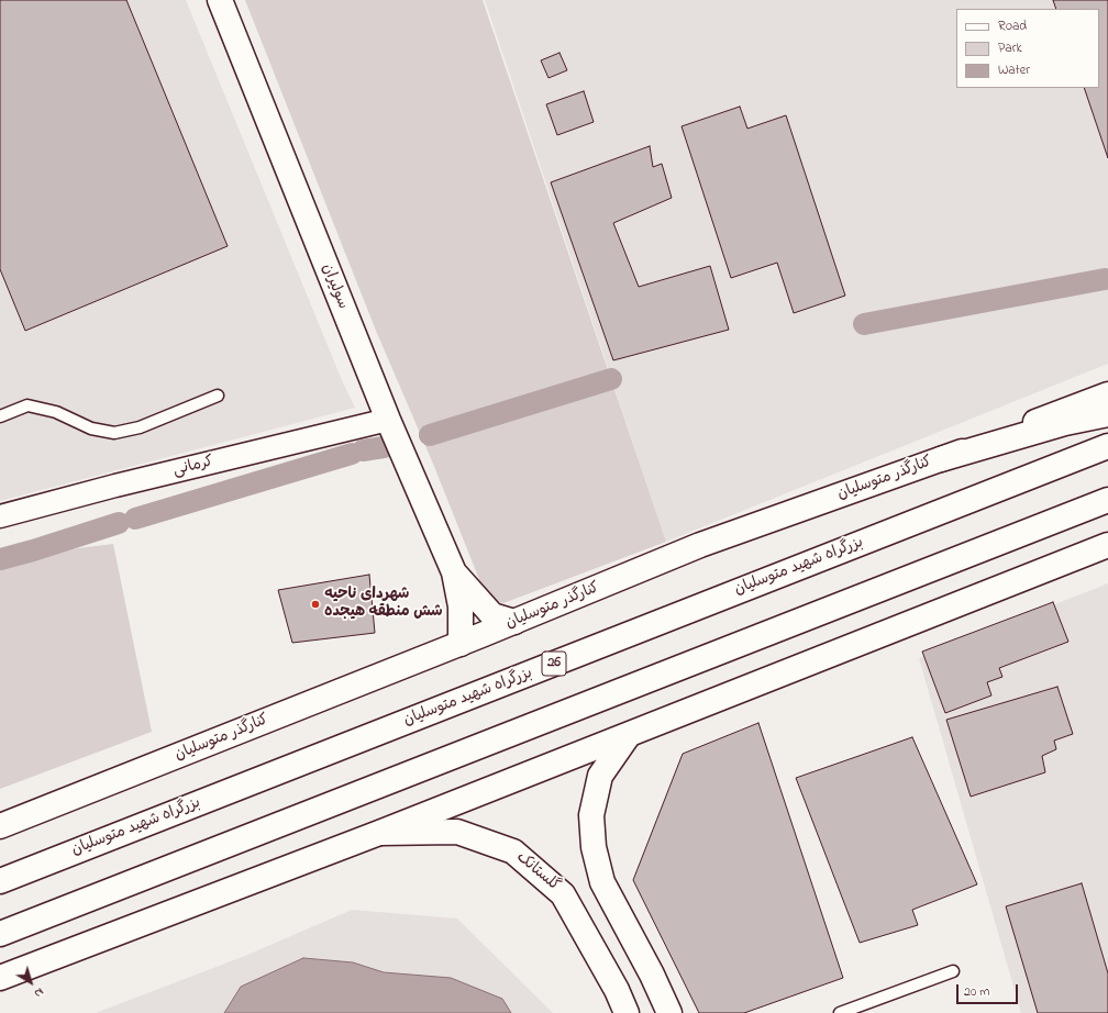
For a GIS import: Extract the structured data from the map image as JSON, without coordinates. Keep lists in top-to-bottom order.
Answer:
{
  "streets": {
    "main road": [
      "سولیران",
      "کنارگذر متوسلیان",
      "بزرگراه شهید متوسلیان",
      "26",
      "گلستانک"
    ],
    "street": ["کرمانی"]
  },
  "crossings": [
    ["سولیران", "کرمانی"]
  ],
  "places": ["شهردای ناحیه شش منطقه هیجده"],
  "legend": ["Road", "Park", "Water"],
  "scale_bar": "20 m",
  "north": "bottom right"
}
